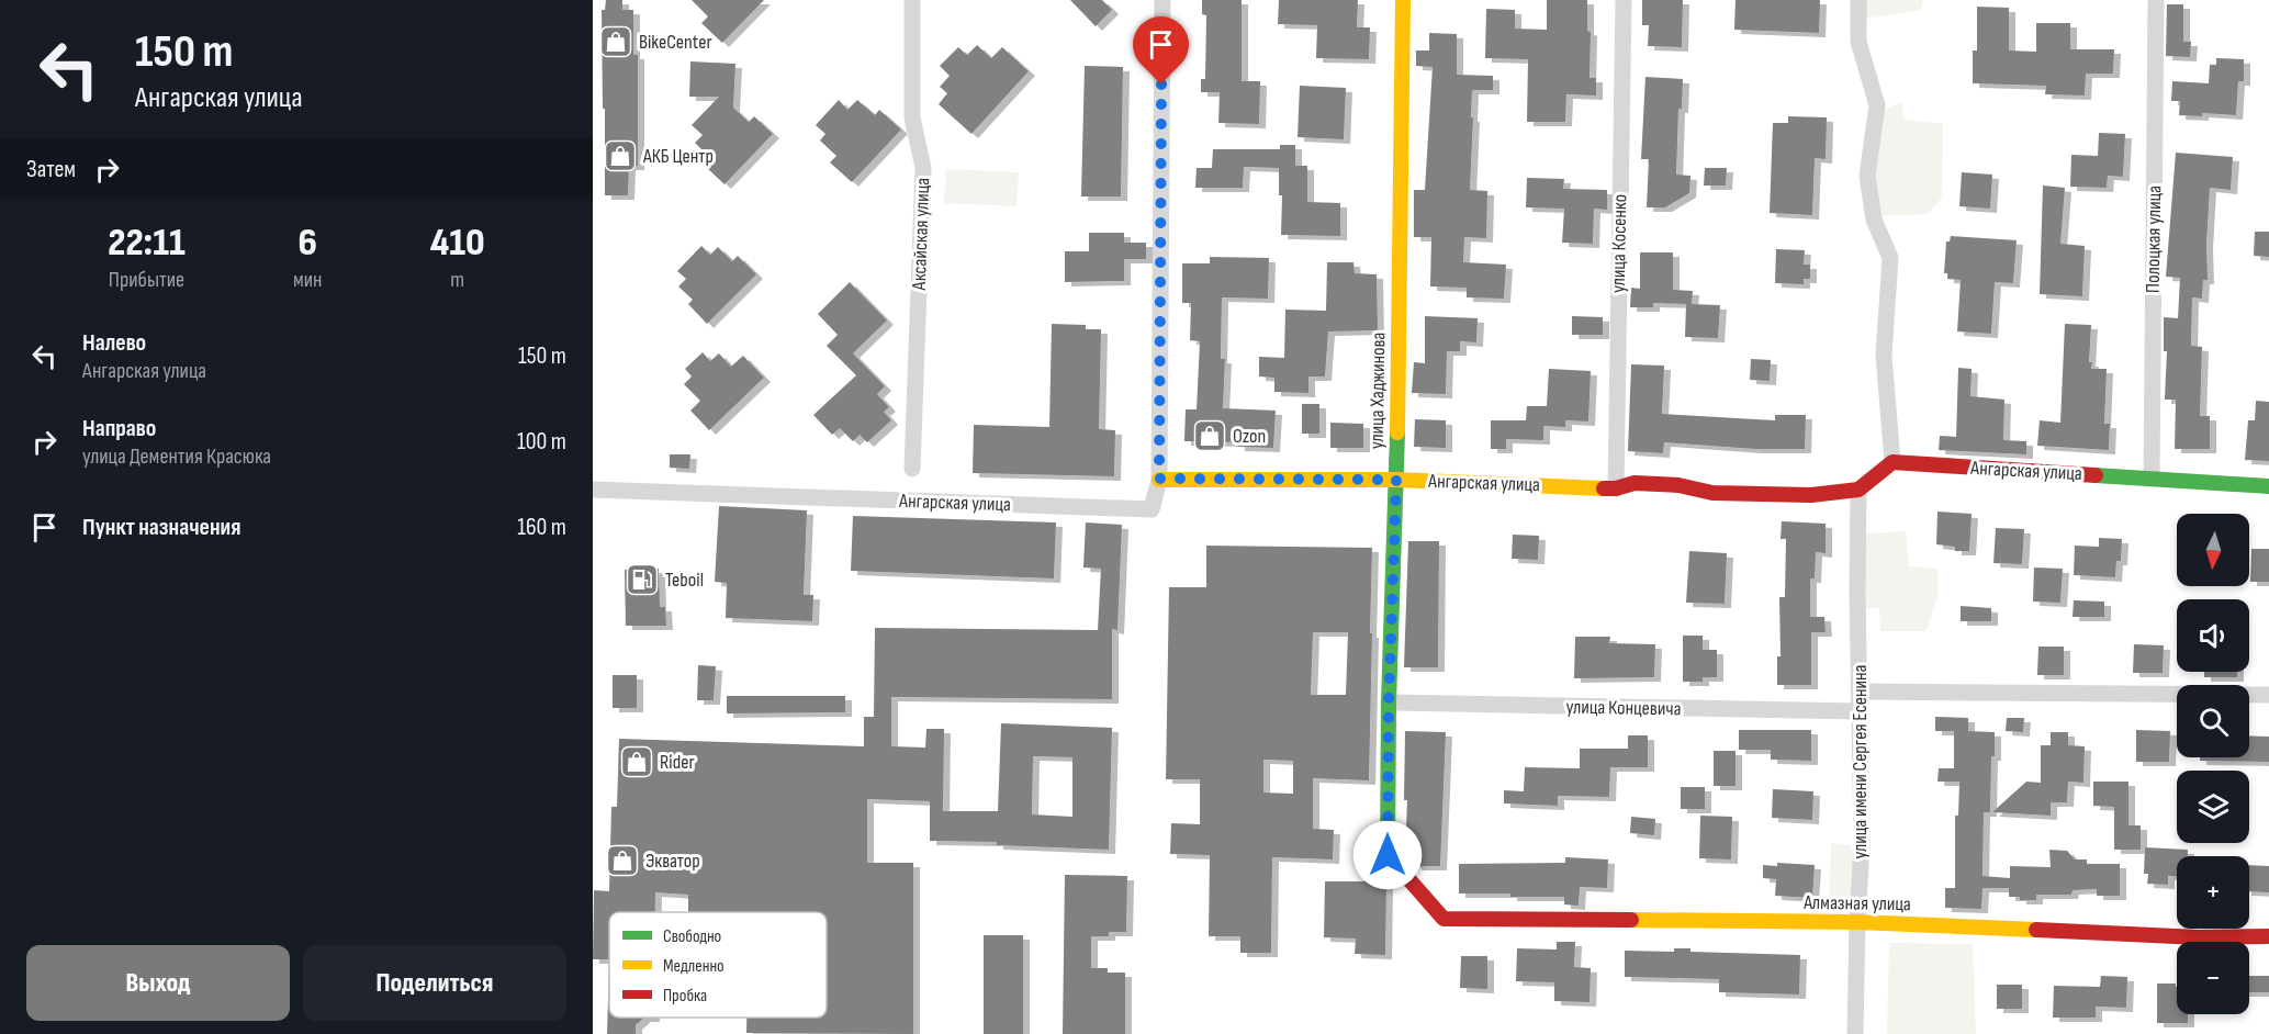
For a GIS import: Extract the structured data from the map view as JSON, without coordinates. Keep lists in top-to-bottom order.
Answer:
{
  "streets": {
    "street": [
      "Аксайская улица",
      "Полоцкая улица",
      "улица Косенко",
      "улица Хаджинова",
      "Ангарская улица",
      "улица Концевича",
      "улица имени Сергея Есенина",
      "Алмазная улица"
    ]
  },
  "crossings": [
    ["Полоцкая улица", "Ангарская улица"],
    ["улица Косенко", "Ангарская улица"],
    ["улица Хаджинова", "Ангарская улица"],
    ["улица Хаджинова", "улица Концевича"],
    ["улица Хаджинова", "Алмазная улица"],
    ["Ангарская улица", "улица имени Сергея Есенина"],
    ["улица Концевича", "улица имени Сергея Есенина"],
    ["улица имени Сергея Есенина", "Алмазная улица"]
  ],
  "places": {
    "shop": [
      "BikeCenter",
      "АКБ Центр",
      "Ozon",
      "Rider",
      "Экватор"
    ],
    "fuel station": ["Teboil"]
  },
  "legend": ["Свободно", "Медленно", "Пробка"],
  "north": "bottom",
  "page": {
    "turn": ["150 m", "Ангарская улица"],
    "then": "Затем",
    "eta": [
      "22:11",
      "Прибытие",
      "6",
      "мин",
      "410",
      "m"
    ],
    "list": [
      {
        "name": "Налево",
        "note": "Ангарская улица",
        "value": "150 m"
      },
      {
        "name": "Направо",
        "note": "улица Дементия Красюка",
        "value": "100 m"
      },
      {
        "name": "Пункт назначения",
        "value": "160 m"
      }
    ],
    "map_buttons": ["+", "−"],
    "buttons": ["Выход", "Поделиться"]
  }
}
